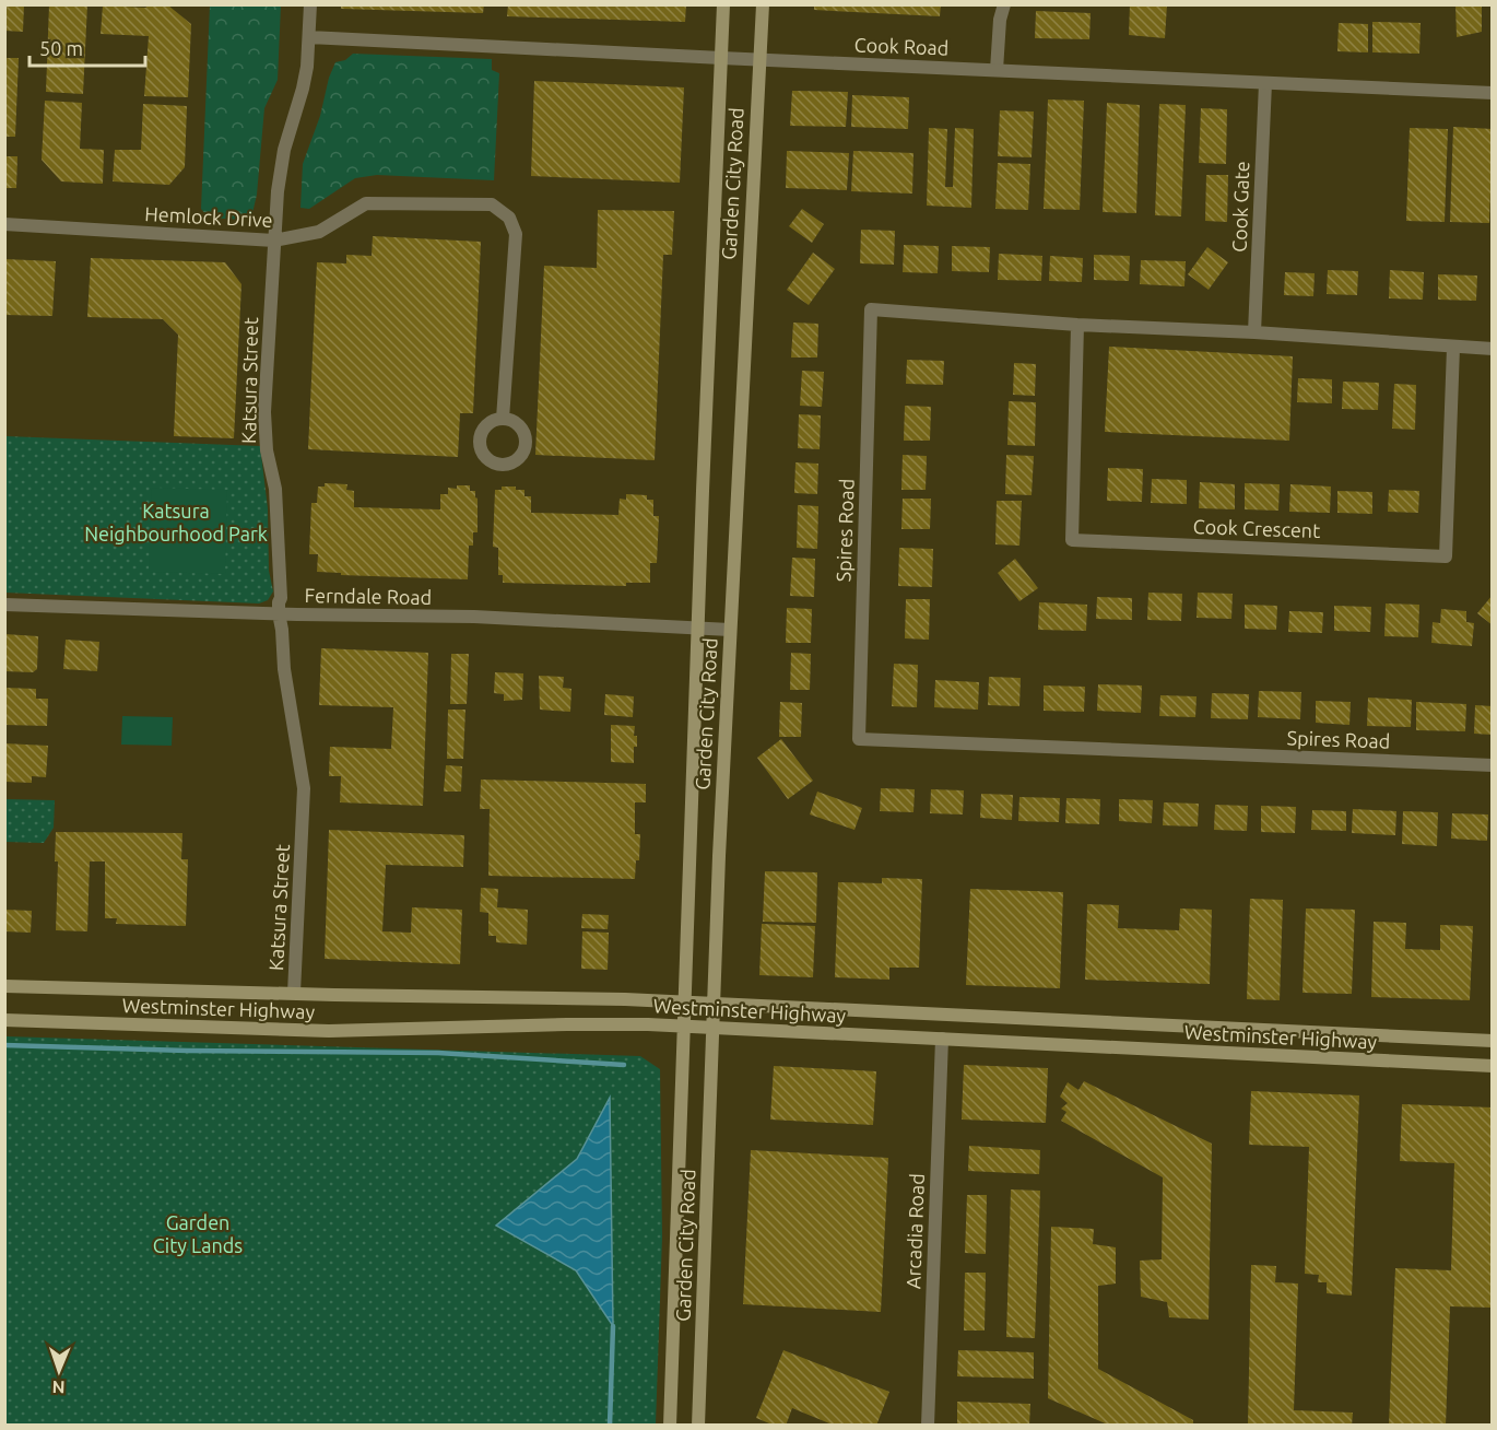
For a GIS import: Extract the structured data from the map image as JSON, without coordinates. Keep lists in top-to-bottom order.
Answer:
{
  "streets": {
    "main road": ["Garden City Road", "Westminster Highway"],
    "street": [
      "Cook Road",
      "Cook Gate",
      "Hemlock Drive",
      "Katsura Street",
      "Cook Crescent",
      "Spires Road",
      "Ferndale Road",
      "Arcadia Road"
    ]
  },
  "crossings": [
    ["Cook Road", "Garden City Road"],
    ["Cook Road", "Cook Gate"],
    ["Cook Road", "Katsura Street"],
    ["Garden City Road", "Ferndale Road"],
    ["Garden City Road", "Westminster Highway"],
    ["Cook Gate", "Spires Road"],
    ["Hemlock Drive", "Katsura Street"],
    ["Katsura Street", "Ferndale Road"],
    ["Katsura Street", "Westminster Highway"],
    ["Cook Crescent", "Spires Road"],
    ["Westminster Highway", "Arcadia Road"]
  ],
  "parks": ["Katsura Neighbourhood Park", "Garden City Lands"],
  "scale_bar": "50 m",
  "north": "bottom"
}
